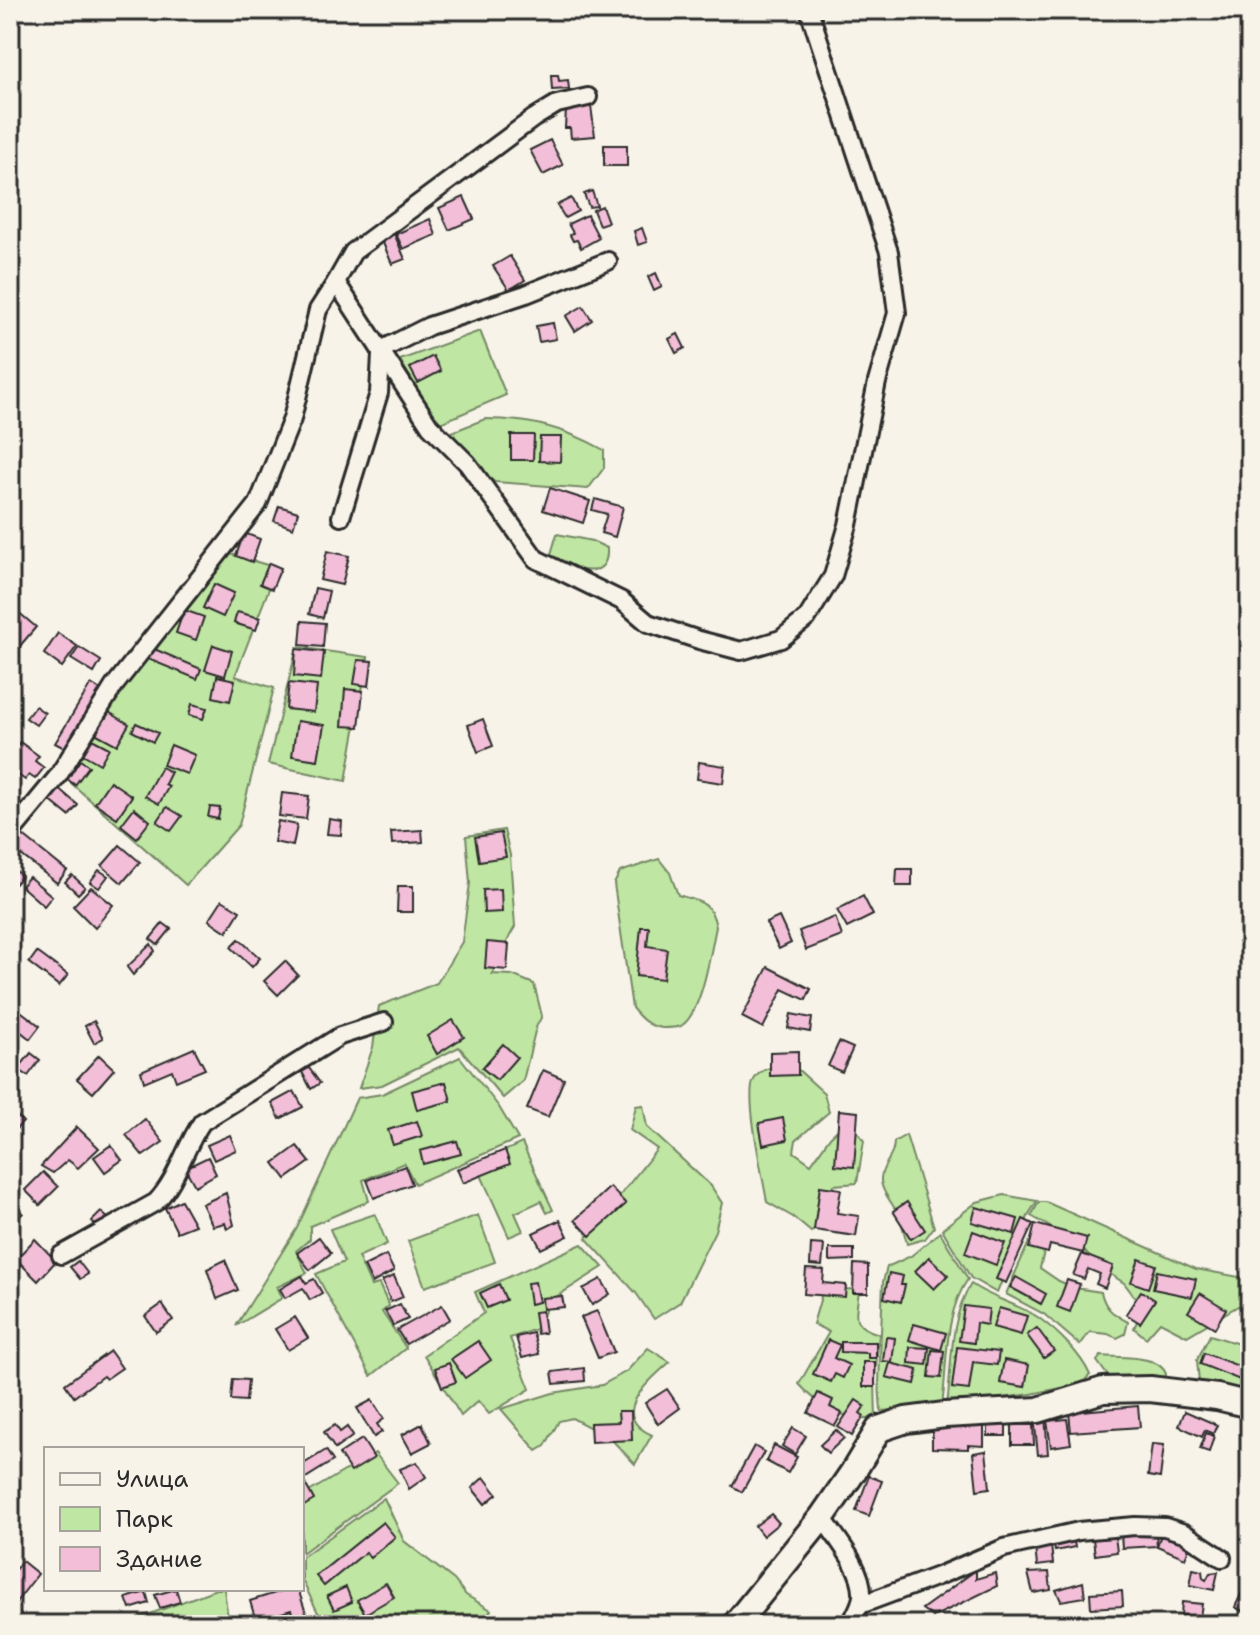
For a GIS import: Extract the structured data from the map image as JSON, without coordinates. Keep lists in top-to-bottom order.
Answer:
{
  "legend": ["Улица", "Парк", "Здание"]
}
